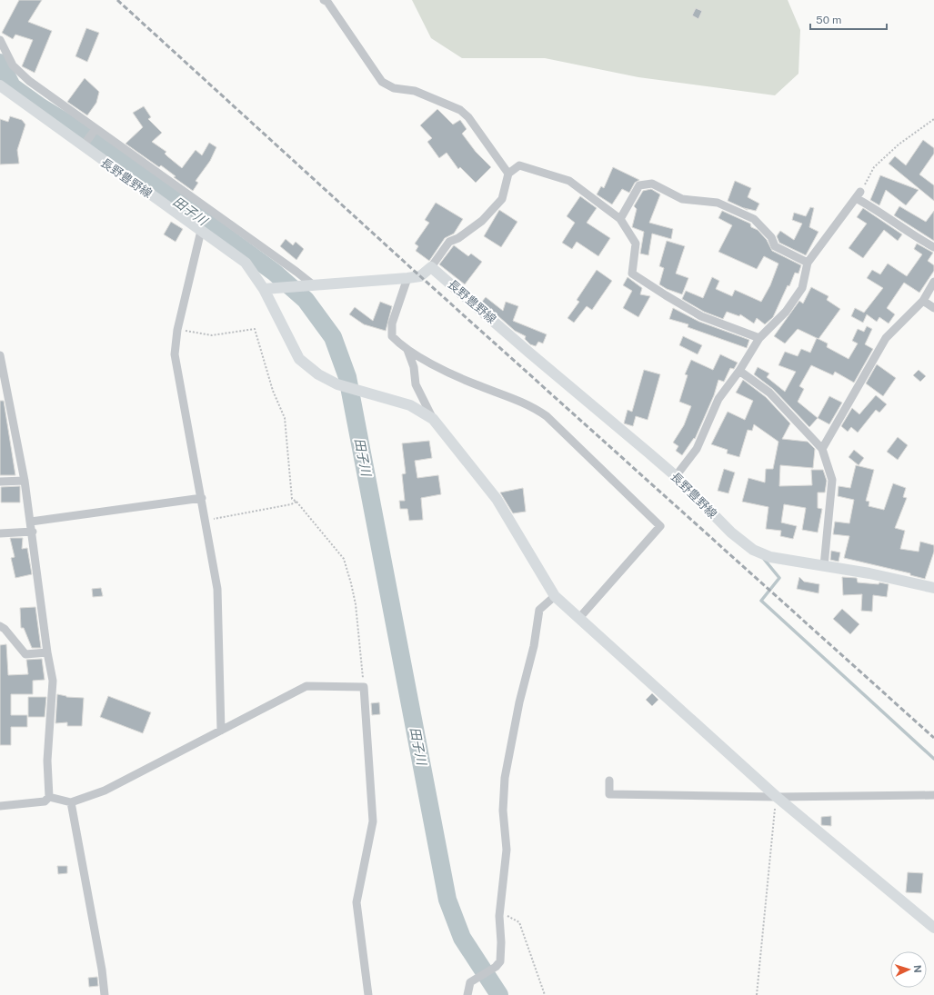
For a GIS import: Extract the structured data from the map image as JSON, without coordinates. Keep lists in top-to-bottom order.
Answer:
{
  "streets": {
    "main road": ["長野豊野線"]
  },
  "water": ["田子川"],
  "scale_bar": "50 m",
  "north": "right"
}
